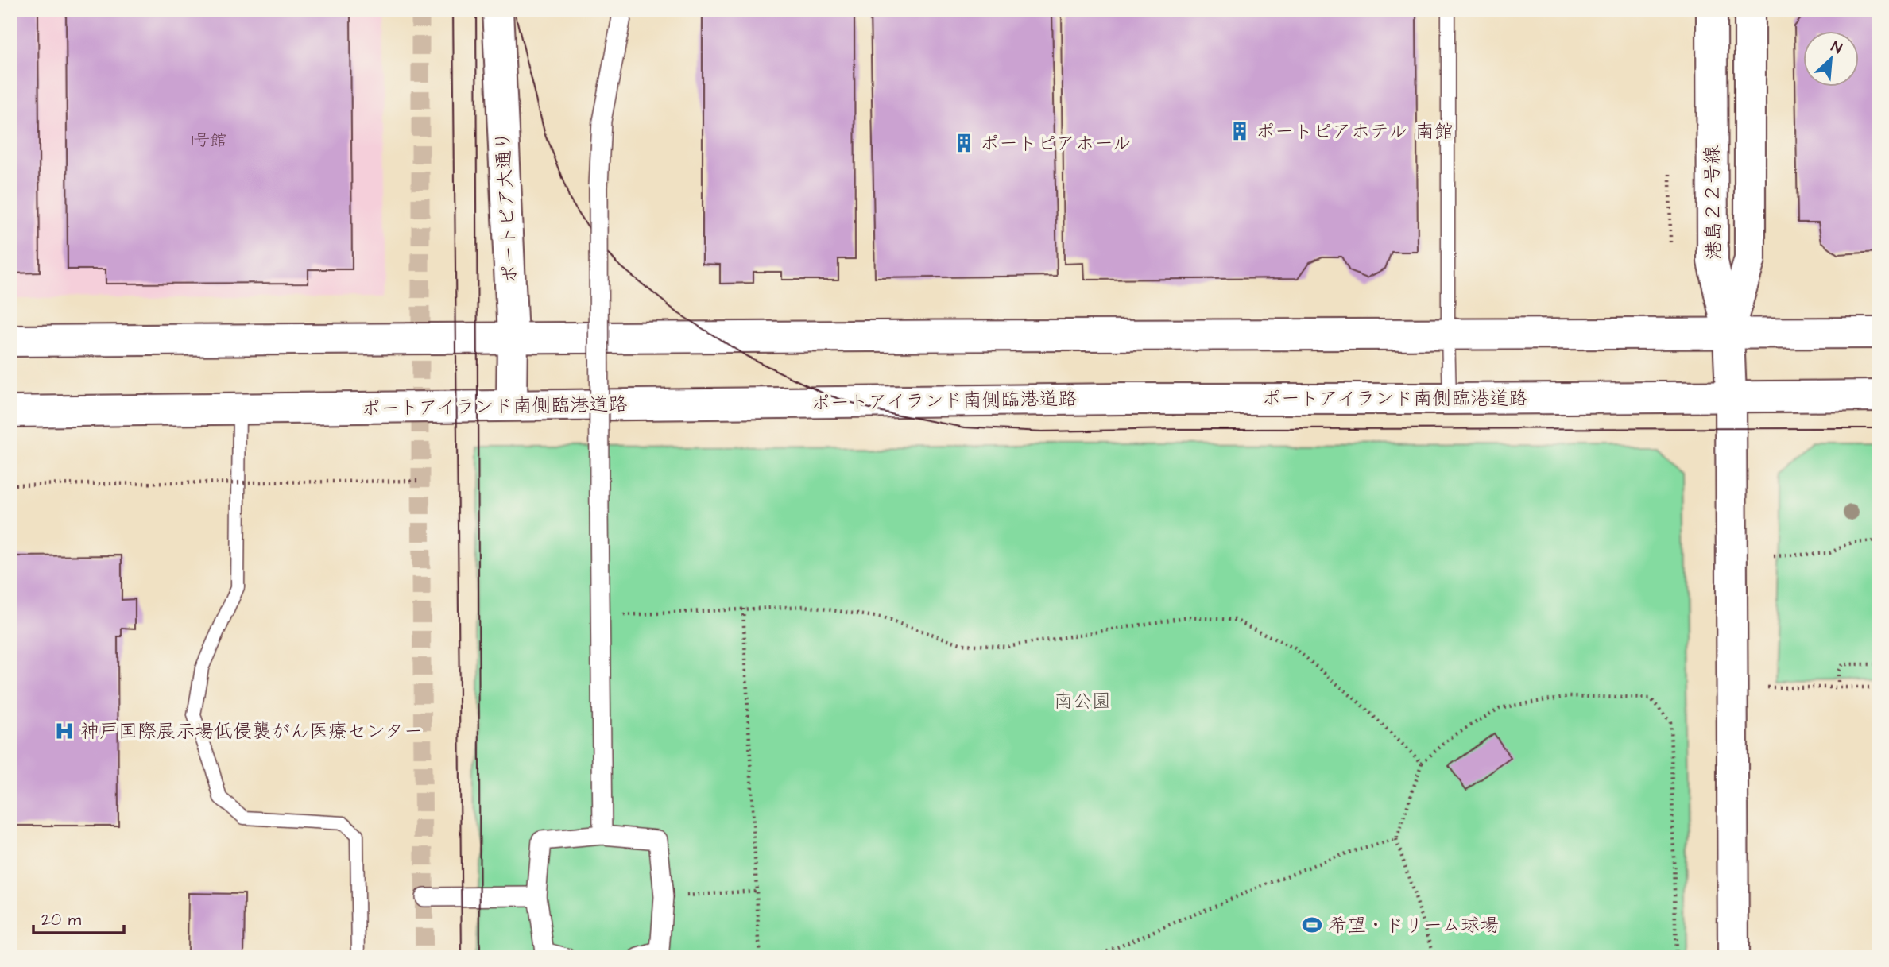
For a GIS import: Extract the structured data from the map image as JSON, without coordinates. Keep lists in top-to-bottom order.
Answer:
{
  "streets": {
    "street": ["港島２２号線", "ポートピア大通り", "ポートアイランド南側臨港道路"]
  },
  "crossings": [
    ["ポートピア大通り", "ポートアイランド南側臨港道路"]
  ],
  "parks": ["南公園"],
  "places": {
    "building": ["ポートピアホテル 南館", "ポートピアホール"],
    "hospital": ["神戸国際展示場低侵襲がん医療センター"],
    "sports": ["希望・ドリーム球場"]
  },
  "house_numbers": ["1号館"],
  "scale_bar": "20 m",
  "north": "top right"
}
